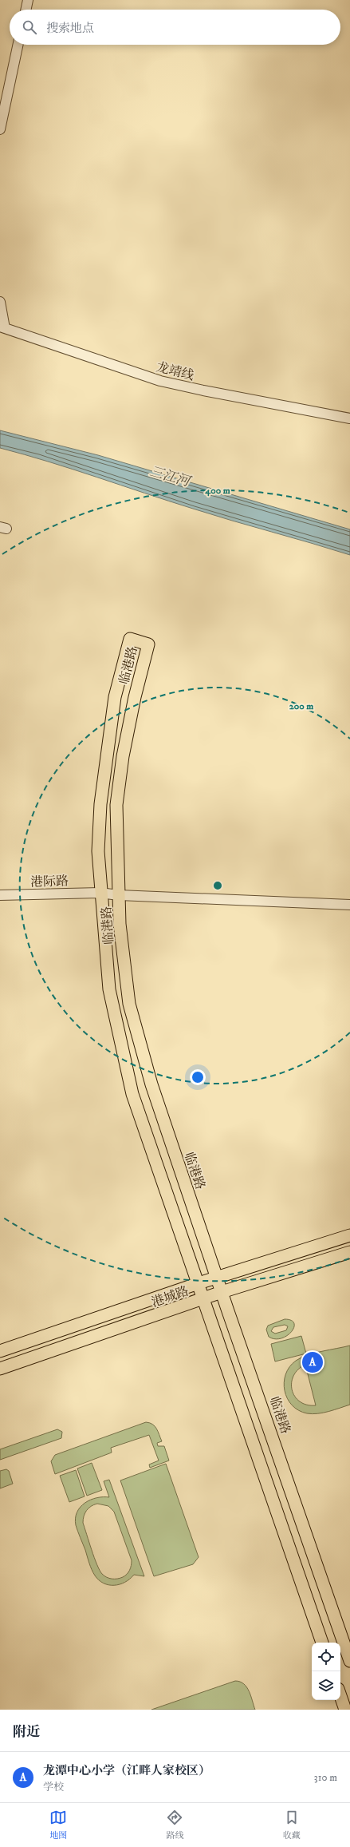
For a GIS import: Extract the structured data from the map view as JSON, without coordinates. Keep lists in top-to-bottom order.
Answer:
{
  "streets": {
    "main road": ["临港路", "港城路"],
    "street": ["龙靖线", "港际路"]
  },
  "crossings": [
    ["临港路", "港际路"],
    ["临港路", "港城路"]
  ],
  "water": ["三江河"],
  "page": {
    "search": "搜索地点",
    "pins": "A",
    "heading": "附近",
    "list": [
      {
        "mark": "A",
        "name": "龙潭中心小学（江畔人家校区）",
        "note": "学校",
        "value": "310 m"
      }
    ],
    "nav": ["地图", "路线", "收藏"]
  },
  "rings": ["400 m", "200 m"]
}
